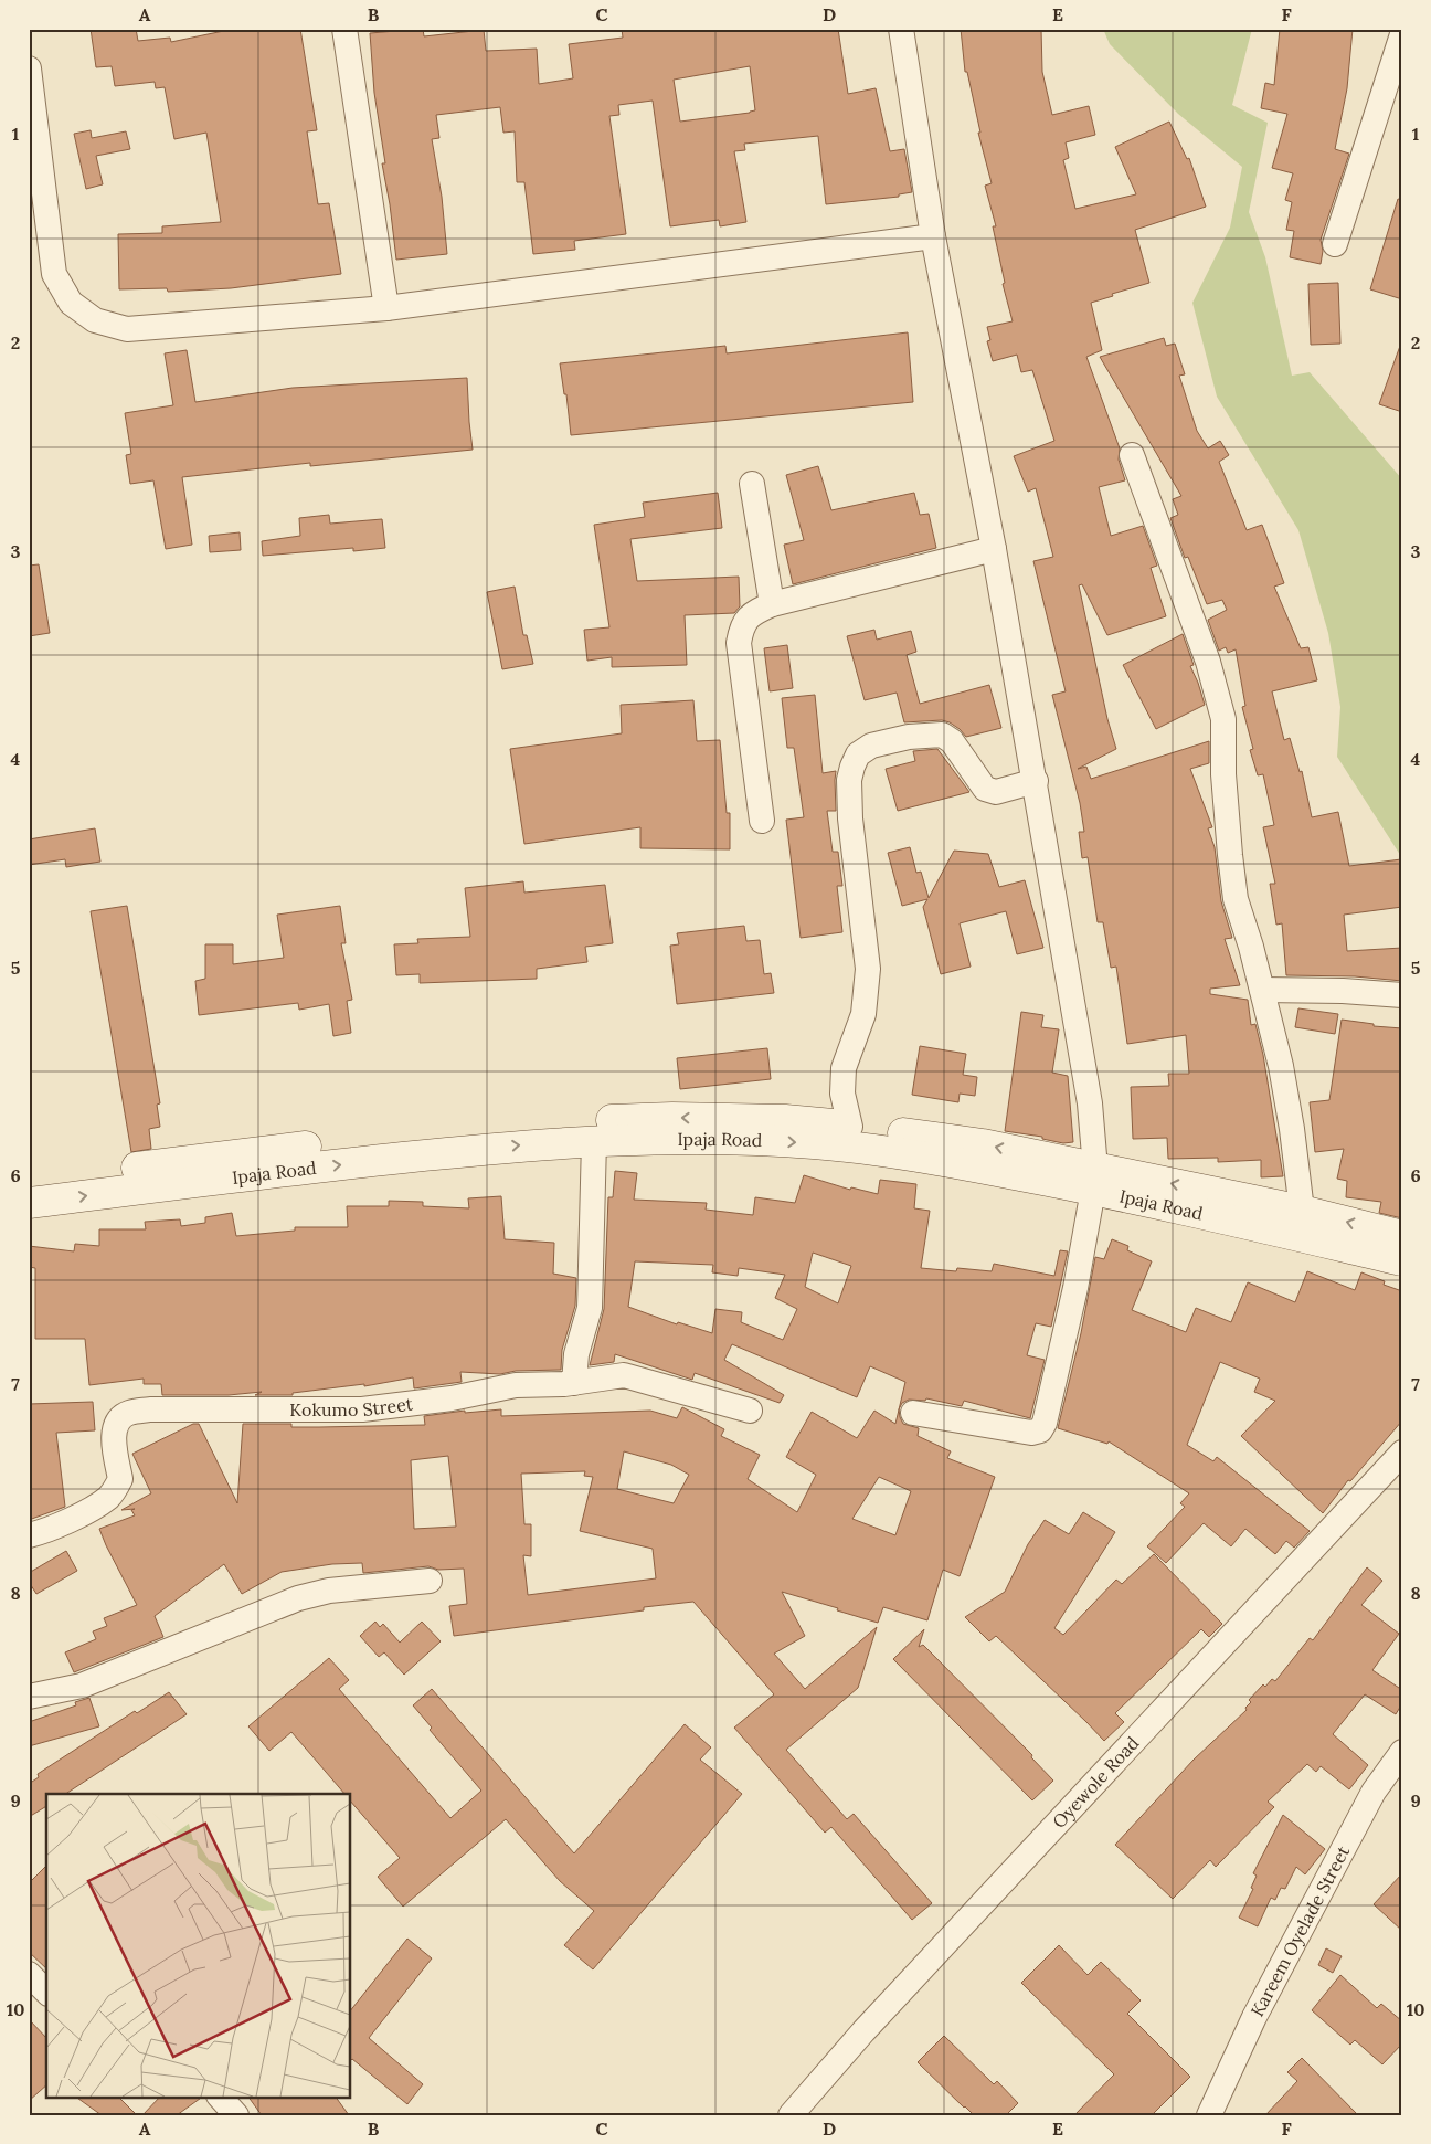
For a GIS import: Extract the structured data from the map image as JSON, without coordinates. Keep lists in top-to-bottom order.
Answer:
{
  "streets": {
    "main road": ["Ipaja Road"],
    "street": ["Kokumo Street", "Oyewole Road", "Kareem Oyelade Street"]
  },
  "grid": {
    "columns": [
      "A",
      "B",
      "C",
      "D",
      "E",
      "F"
    ],
    "rows": [
      "1",
      "2",
      "3",
      "4",
      "5",
      "6",
      "7",
      "8",
      "9",
      "10"
    ]
  }
}
